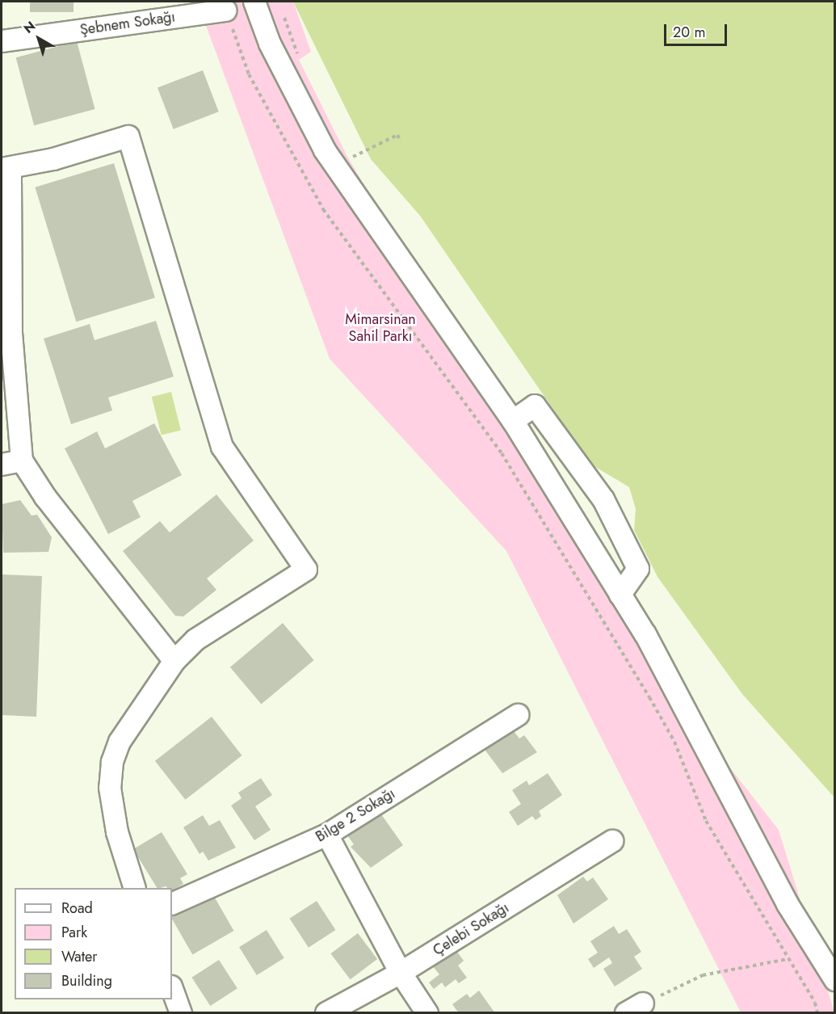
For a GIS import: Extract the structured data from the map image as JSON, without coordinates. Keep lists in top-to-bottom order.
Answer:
{
  "streets": {
    "street": ["Şebnem Sokağı", "Bilge 2 Sokağı", "Çelebi Sokağı"]
  },
  "parks": ["Mimarsinan Sahil Parkı"],
  "legend": [
    "Road",
    "Park",
    "Water",
    "Building"
  ],
  "scale_bar": "20 m",
  "north": "top left"
}
